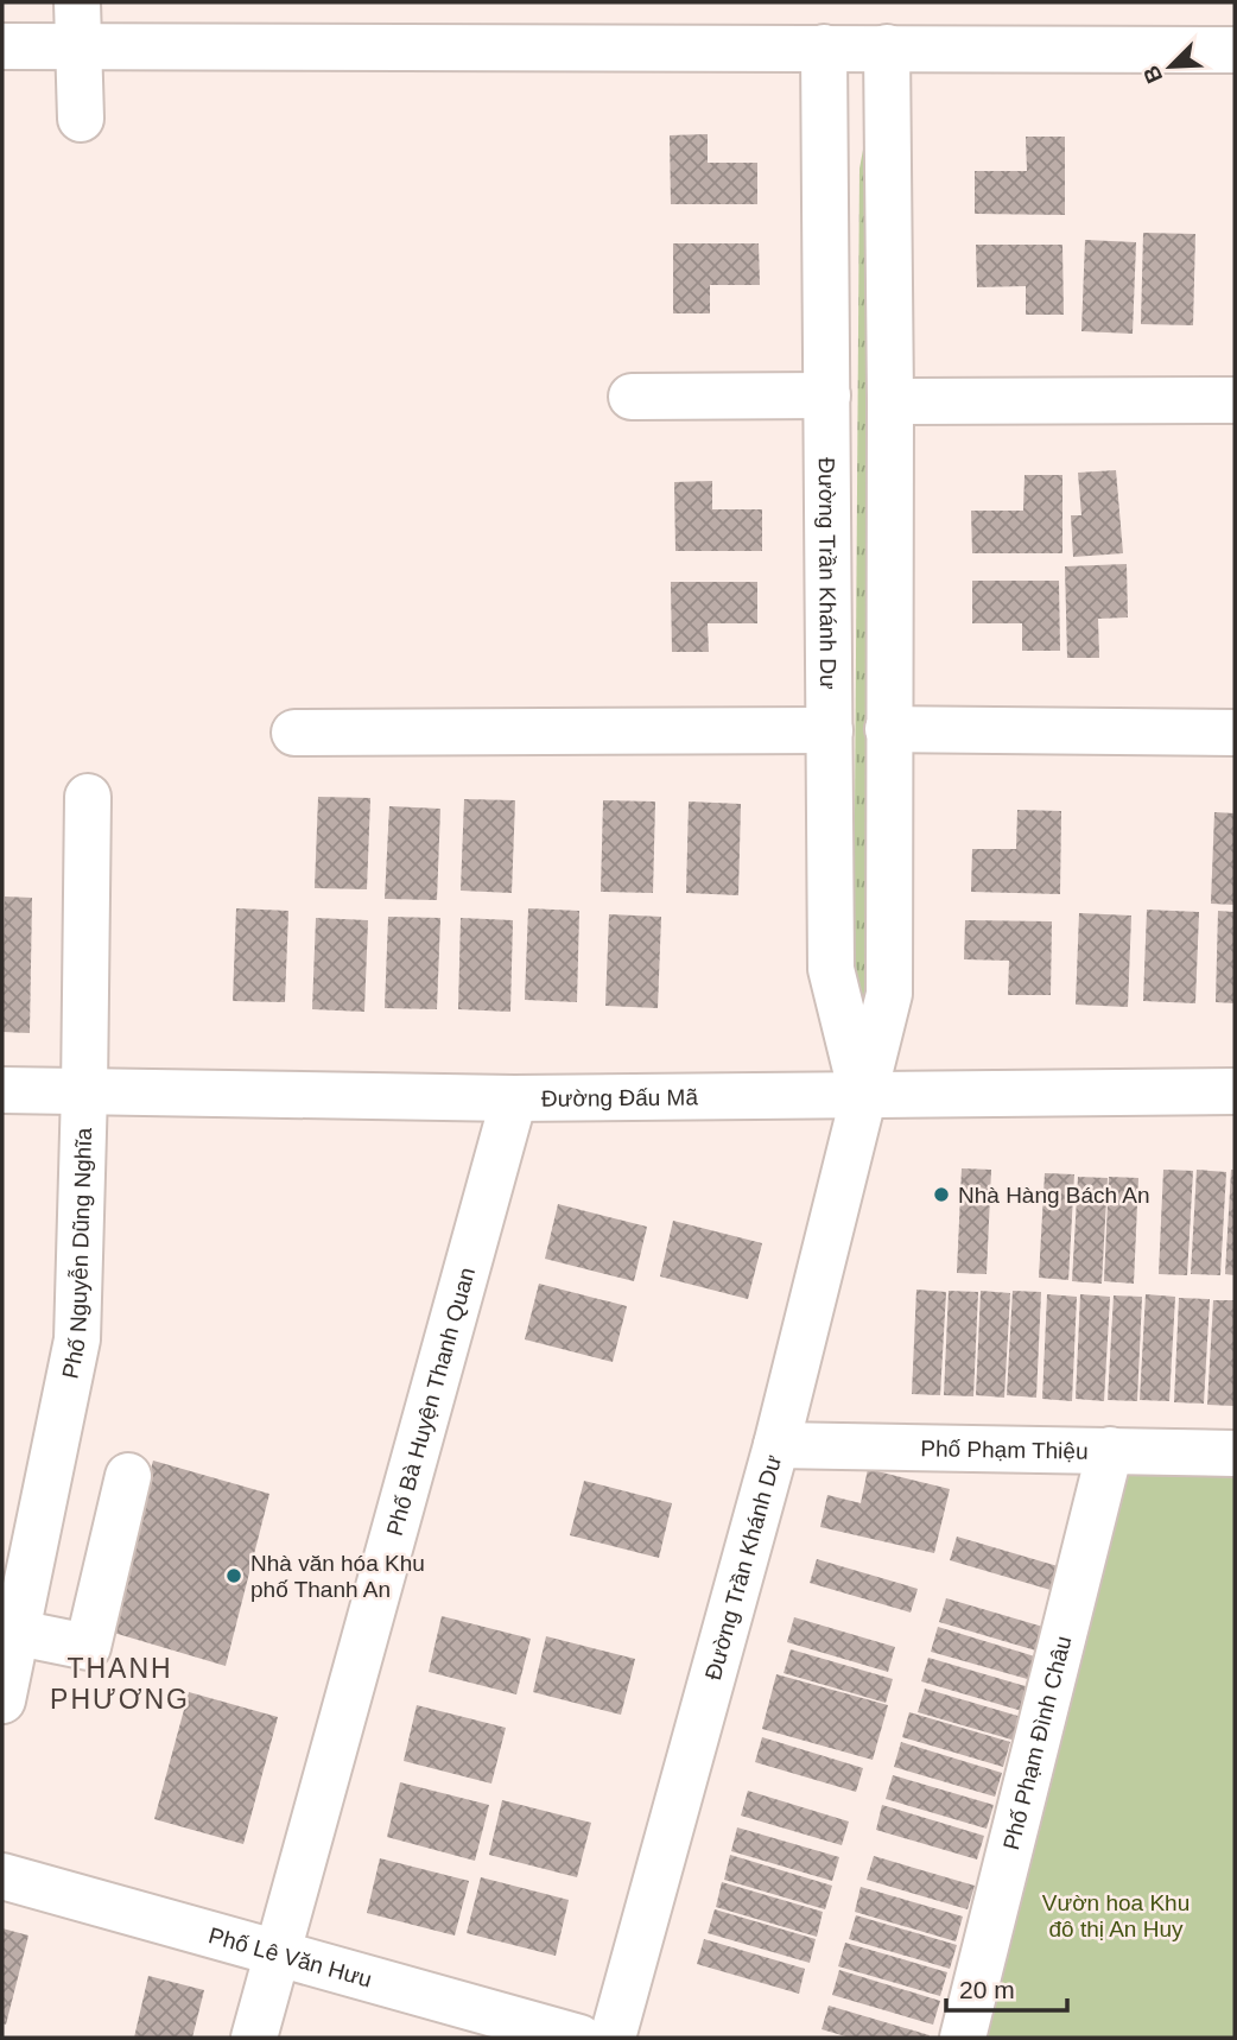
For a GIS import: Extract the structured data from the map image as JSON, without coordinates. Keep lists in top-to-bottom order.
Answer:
{
  "streets": {
    "street": [
      "Đường Trần Khánh Dư",
      "Đường Đấu Mã",
      "Phố Nguyễn Dũng Nghĩa",
      "Phố Bà Huyện Thanh Quan",
      "Phố Phạm Thiệu",
      "Phố Phạm Đình Châu",
      "Phố Lê Văn Hưu"
    ]
  },
  "crossings": [
    ["Đường Trần Khánh Dư", "Đường Đấu Mã"],
    ["Đường Trần Khánh Dư", "Phố Phạm Thiệu"],
    ["Đường Đấu Mã", "Phố Nguyễn Dũng Nghĩa"],
    ["Đường Đấu Mã", "Phố Bà Huyện Thanh Quan"],
    ["Phố Bà Huyện Thanh Quan", "Phố Lê Văn Hưu"],
    ["Phố Phạm Thiệu", "Phố Phạm Đình Châu"]
  ],
  "districts": ["THANH PHƯƠNG"],
  "parks": ["Vườn hoa Khu đô thị An Huy"],
  "places": ["Nhà Hàng Bách An", "Nhà văn hóa Khu phố Thanh An"],
  "scale_bar": "20 m",
  "north": "bottom left"
}
